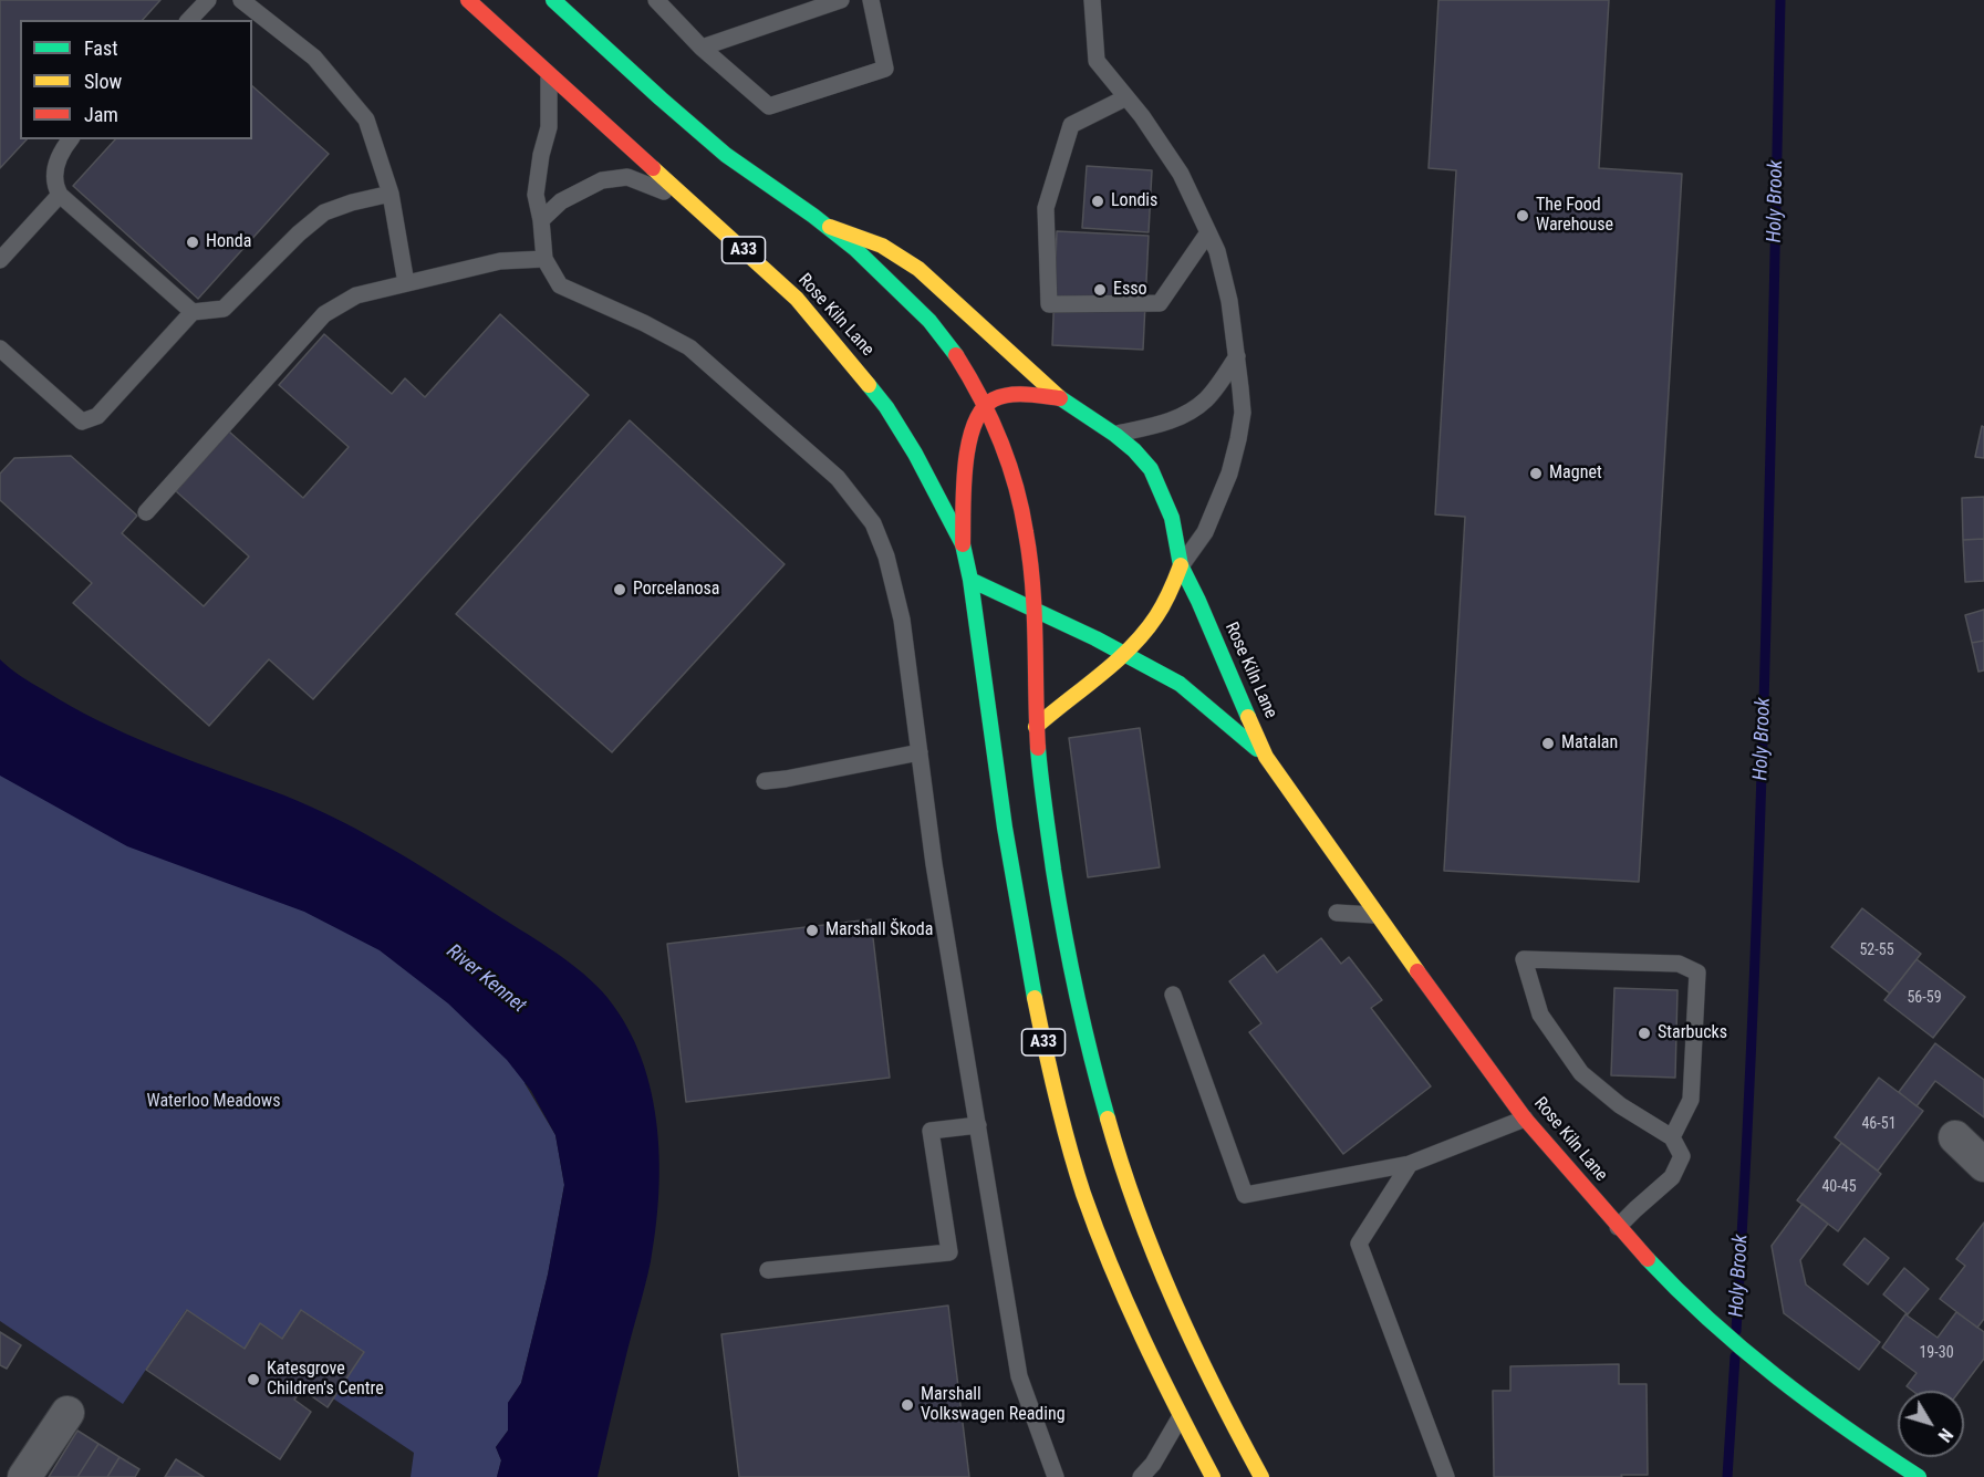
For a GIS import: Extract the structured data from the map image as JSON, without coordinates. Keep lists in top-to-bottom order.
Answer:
{
  "streets": {
    "main road": ["A33", "Rose Kiln Lane"]
  },
  "crossings": [
    ["A33", "Rose Kiln Lane"]
  ],
  "water": ["Holy Brook", "River Kennet"],
  "parks": ["Waterloo Meadows"],
  "places": [
    "Londis",
    "The Food Warehouse",
    "Honda",
    "Esso",
    "Magnet",
    "Porcelanosa",
    "Matalan",
    "Marshall Škoda",
    "Starbucks",
    "Katesgrove Children's Centre",
    "Marshall Volkswagen Reading"
  ],
  "house_numbers": [
    "52-55",
    "56-59",
    "46-51",
    "40-45",
    "19-30"
  ],
  "legend": ["Fast", "Slow", "Jam"],
  "north": "bottom right"
}
